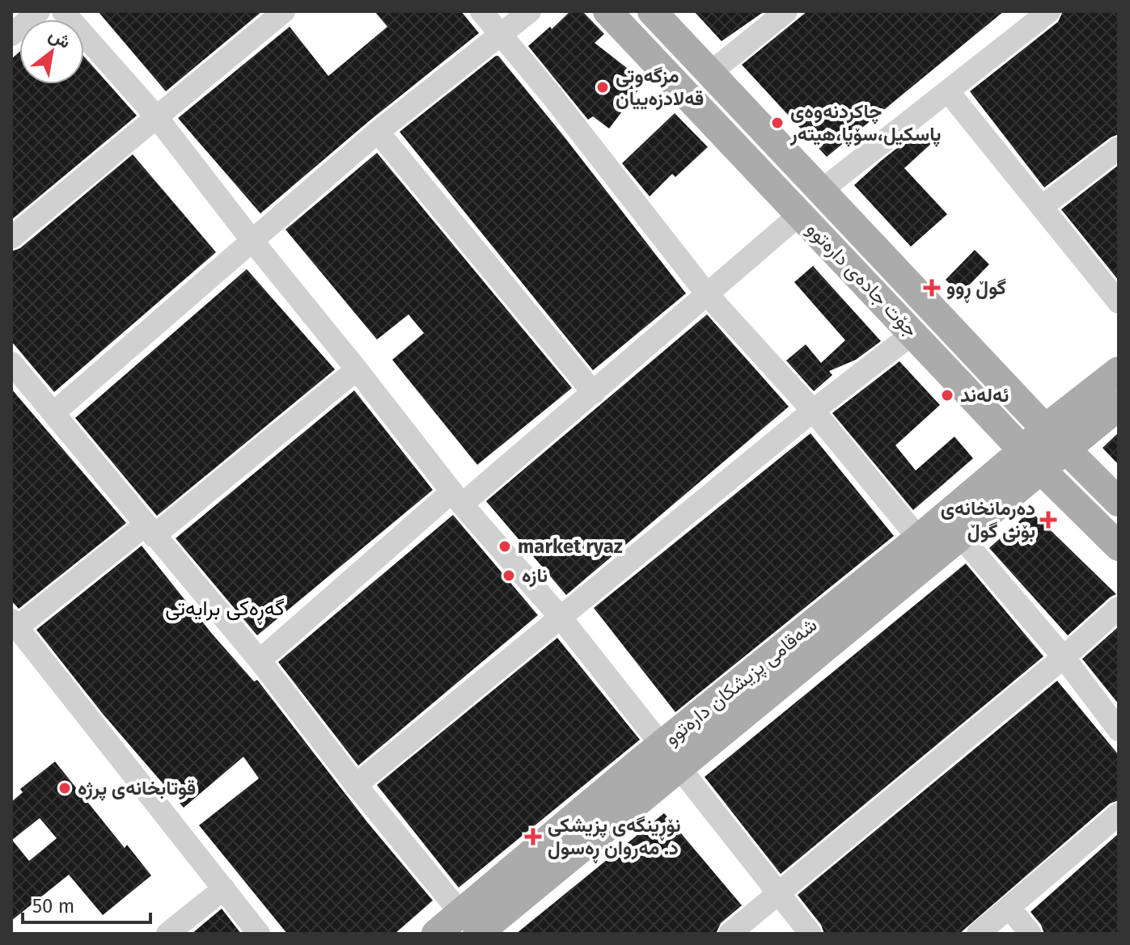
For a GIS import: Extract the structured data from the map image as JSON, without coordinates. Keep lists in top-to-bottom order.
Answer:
{
  "streets": {
    "main road": ["جۆت جادەی دارەتوو", "شەقامی پزیشکان دارەتوو"]
  },
  "crossings": [
    ["جۆت جادەی دارەتوو", "شەقامی پزیشکان دارەتوو"]
  ],
  "districts": ["گەڕەکی برایەتی"],
  "places": {
    "other": [
      "مزگەوتی قەلادزەییان",
      "چاکردنەوەی پاسکیل،سۆپا،هیتەر",
      "ئەلەند",
      "market ryaz",
      "نازە",
      "قوتابخانەی پرژە"
    ],
    "health": ["گوڵ ڕوو", "دەرمانخانەی بۆنی گوڵ", "نۆڕینگەی پزیشکی د. مەروان ڕەسول"]
  },
  "scale_bar": "50 m",
  "north": "top right"
}
